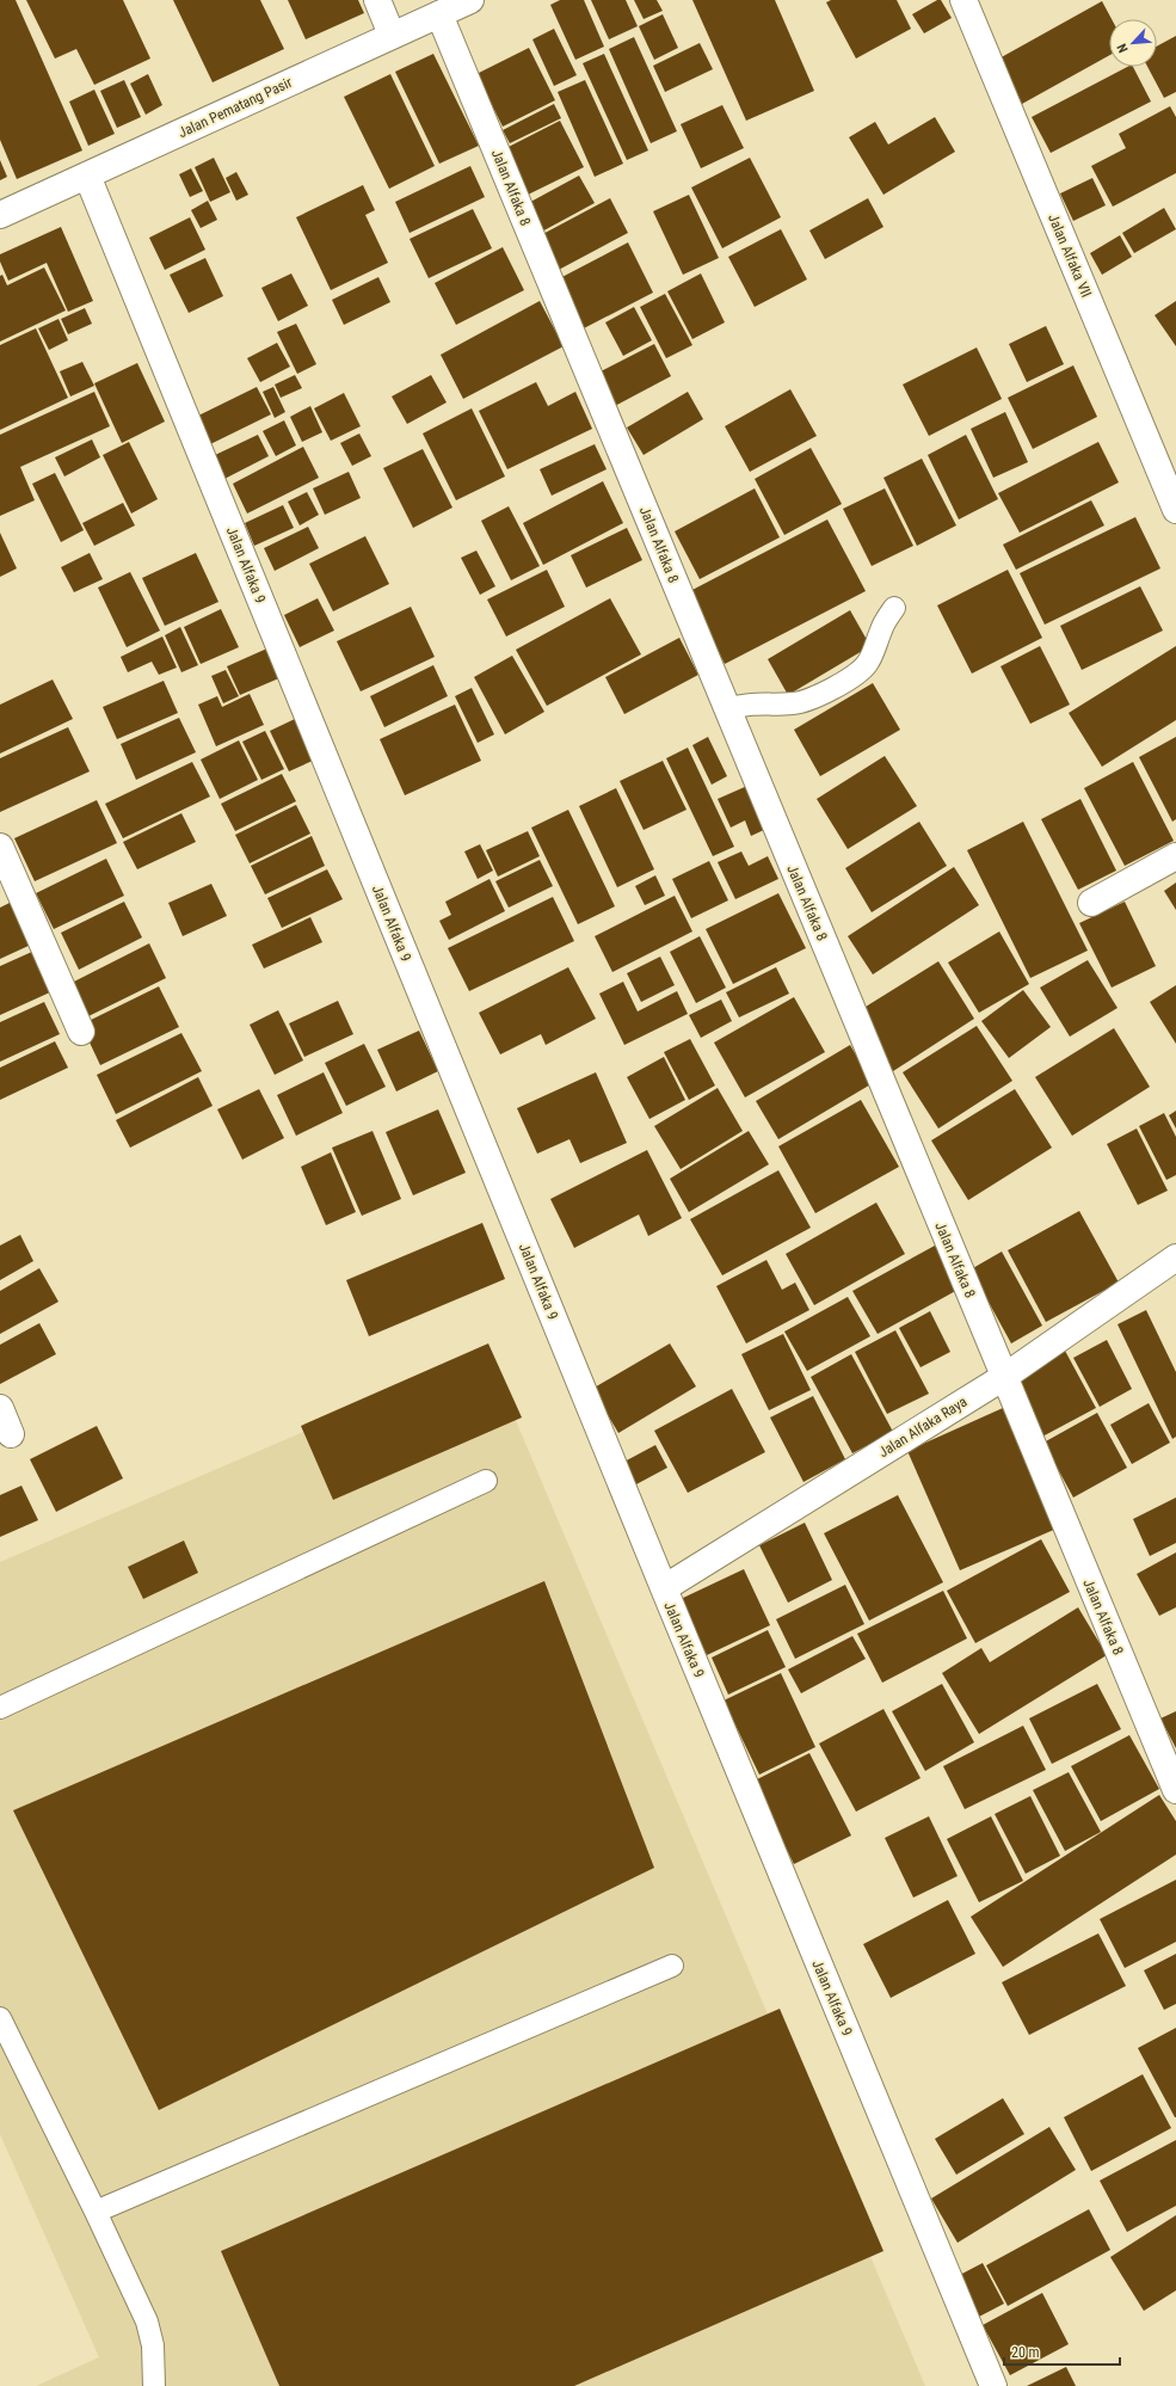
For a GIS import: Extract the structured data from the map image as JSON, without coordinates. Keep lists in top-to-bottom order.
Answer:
{
  "streets": {
    "street": [
      "Jalan Pematang Pasir",
      "Jalan Alfaka 8",
      "Jalan Alfaka VII",
      "Jalan Alfaka 9",
      "Jalan Alfaka Raya"
    ]
  },
  "crossings": [
    ["Jalan Pematang Pasir", "Jalan Alfaka 8"],
    ["Jalan Pematang Pasir", "Jalan Alfaka 9"],
    ["Jalan Alfaka 8", "Jalan Alfaka Raya"],
    ["Jalan Alfaka 9", "Jalan Alfaka Raya"]
  ],
  "scale_bar": "20 m",
  "north": "bottom left"
}
